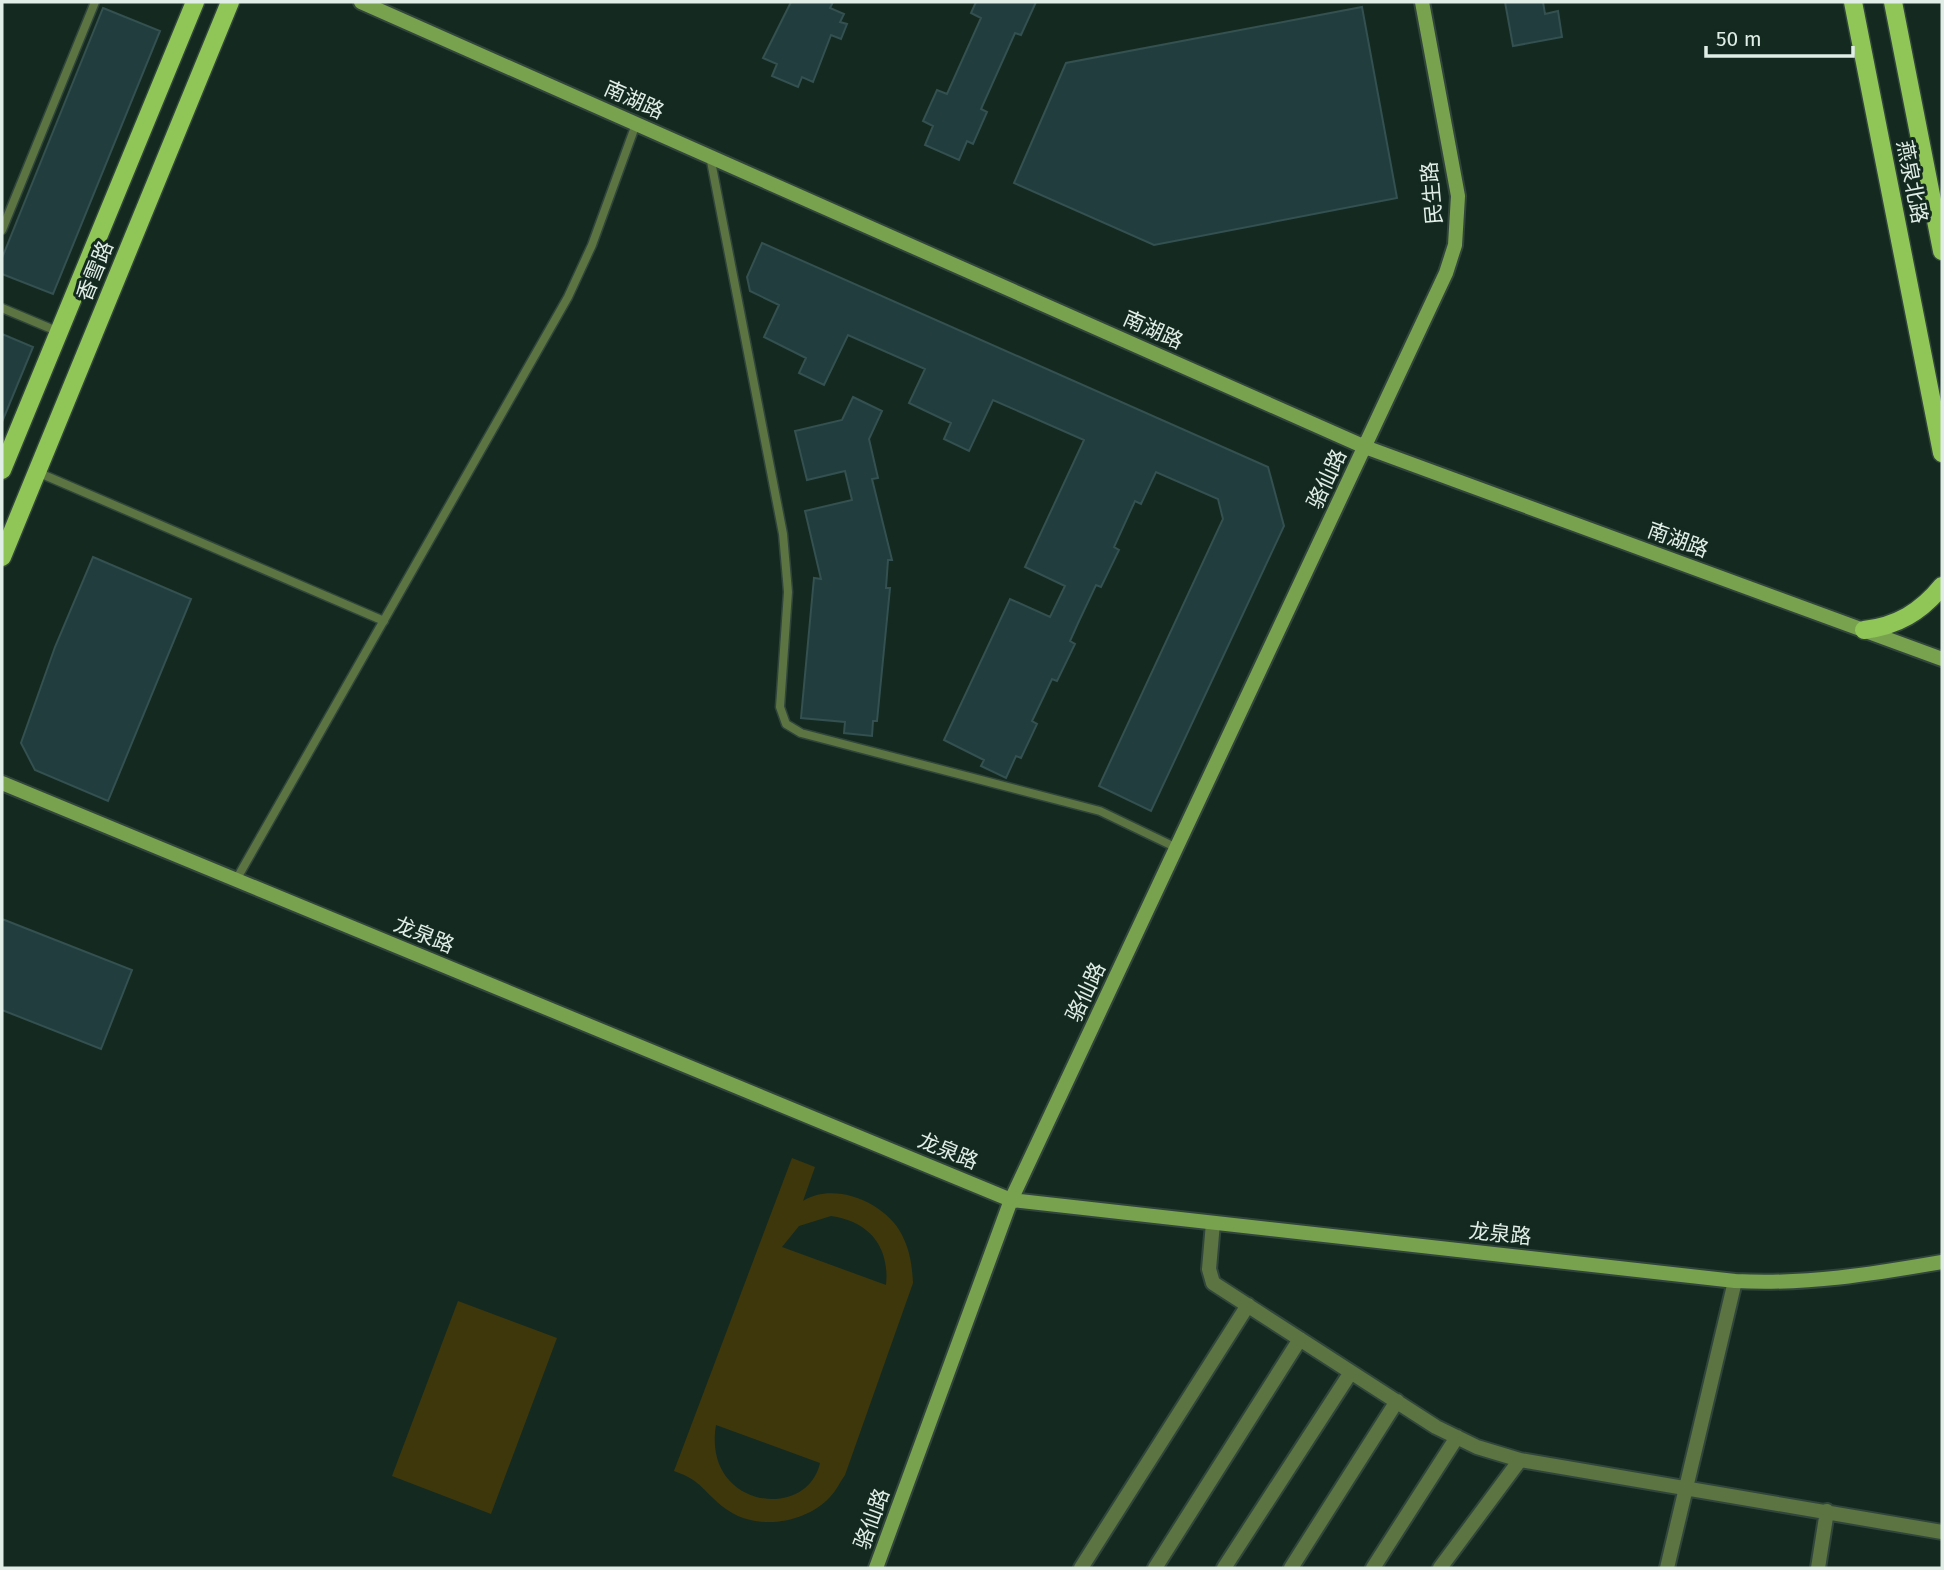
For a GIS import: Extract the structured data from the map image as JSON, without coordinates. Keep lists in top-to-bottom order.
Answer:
{
  "streets": {
    "main road": [
      "南湖路",
      "燕泉北路",
      "民生路",
      "香雪路",
      "骆仙路",
      "龙泉路"
    ]
  },
  "crossings": [
    ["南湖路", "民生路"],
    ["南湖路", "骆仙路"],
    ["民生路", "骆仙路"],
    ["骆仙路", "龙泉路"]
  ],
  "scale_bar": "50 m"
}
